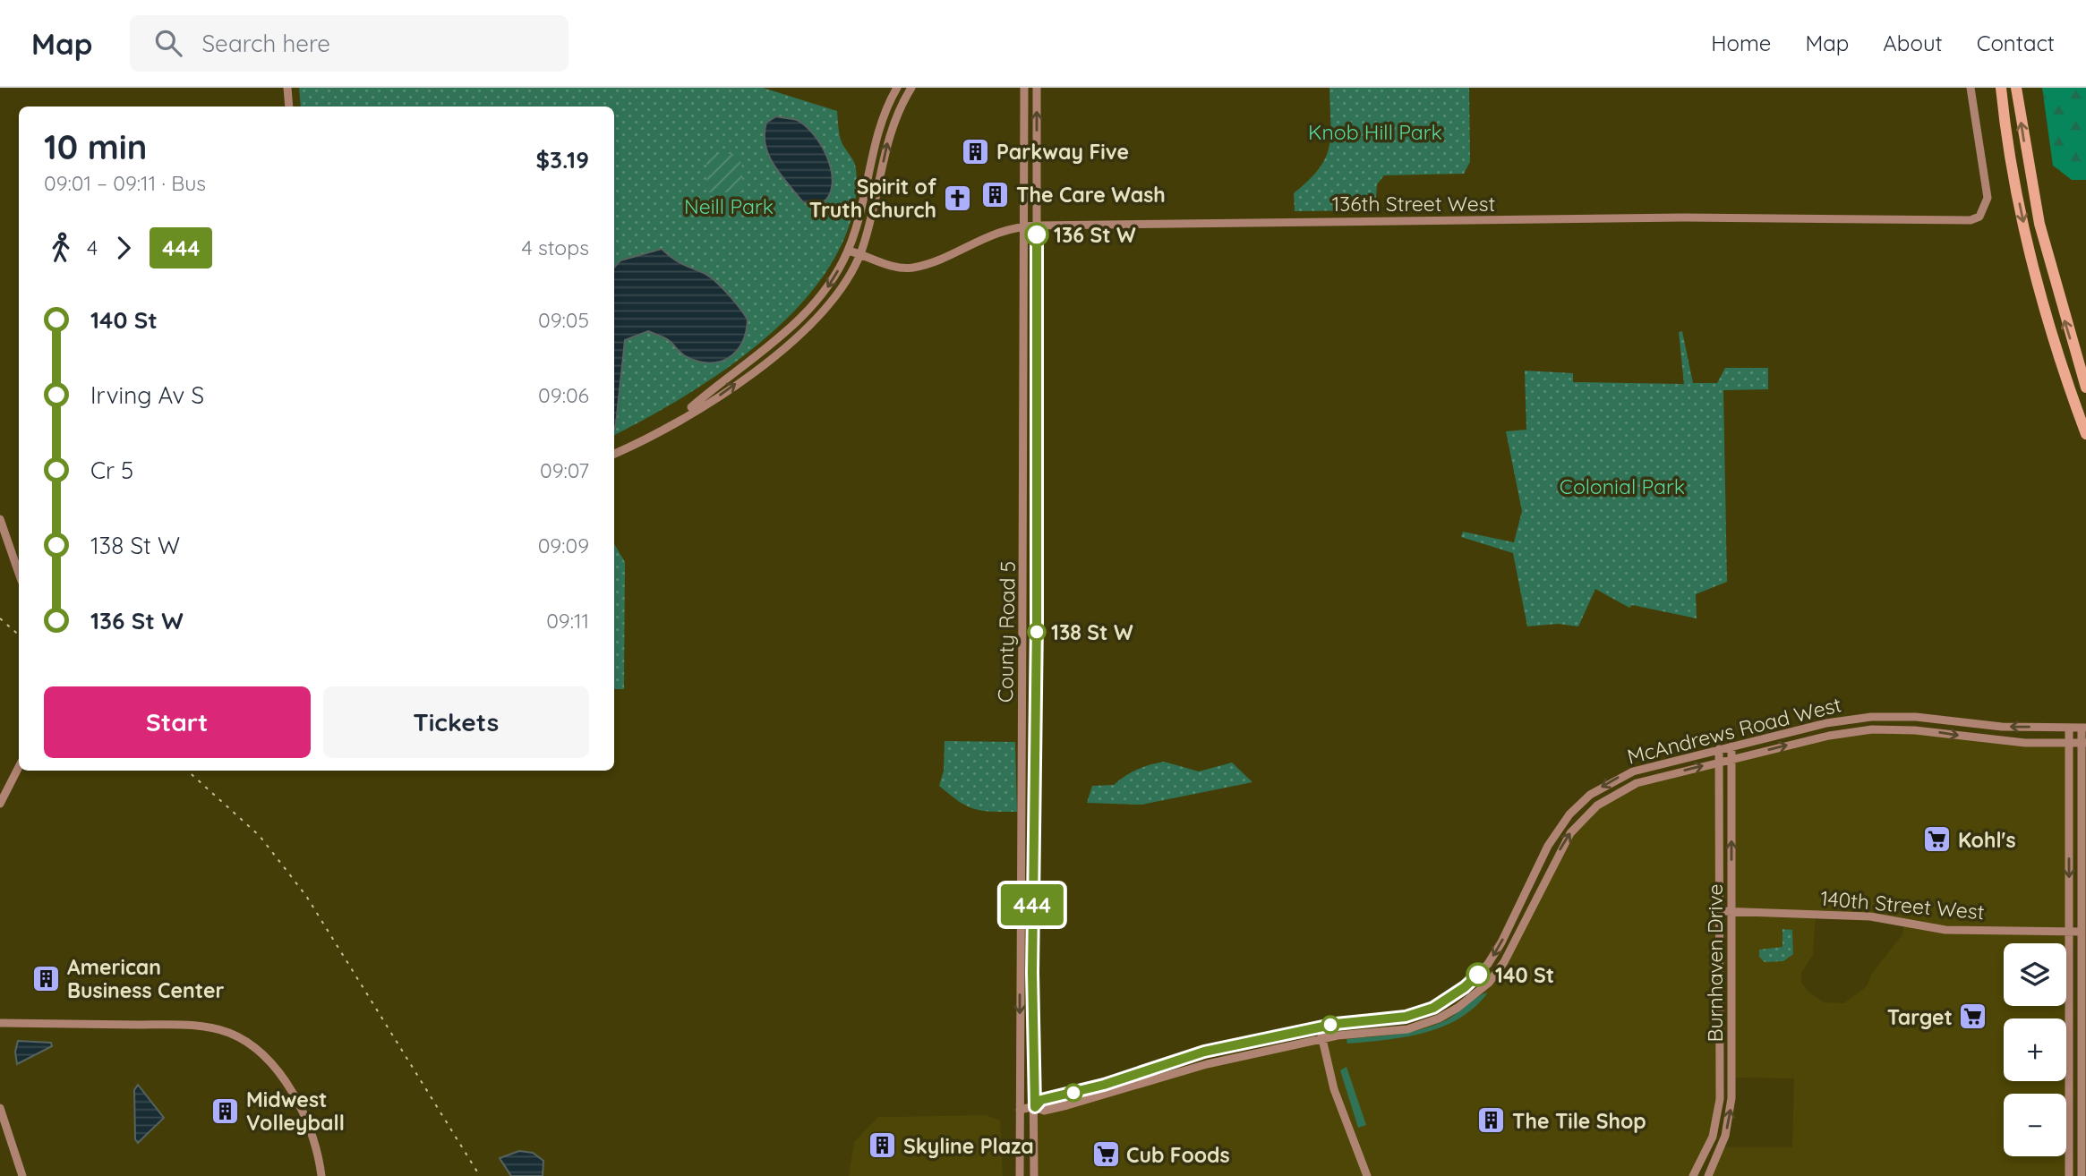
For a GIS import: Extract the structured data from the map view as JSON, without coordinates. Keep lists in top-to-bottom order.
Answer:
{
  "streets": {
    "street": [
      "136th Street West",
      "County Road 5",
      "McAndrews Road West",
      "140th Street West",
      "Burnhaven Drive"
    ]
  },
  "crossings": [
    ["136th Street West", "County Road 5"],
    ["County Road 5", "McAndrews Road West"],
    ["McAndrews Road West", "Burnhaven Drive"],
    ["140th Street West", "Burnhaven Drive"]
  ],
  "parks": ["Knob Hill Park", "Neill Park", "Colonial Park"],
  "places": {
    "building": [
      "Parkway Five",
      "The Care Wash",
      "American Business Center",
      "Midwest Volleyball",
      "The Tile Shop",
      "Skyline Plaza"
    ],
    "church": ["Spirit of Truth Church"],
    "other": ["136 St W", "138 St W", "140 St"],
    "supermarket": ["Kohl's", "Target", "Cub Foods"]
  },
  "lines": ["bus line 444"],
  "page": {
    "header": "Map",
    "search": "Search here",
    "nav": [
      "Home",
      "Map",
      "About",
      "Contact"
    ],
    "on_map": "444",
    "heading": ["10 min", "09:01 – 09:11 · Bus", "$3.19"],
    "legs": ["4", "444", "4 stops"],
    "list": [
      {
        "name": "140 St",
        "value": "09:05"
      },
      {
        "name": "Irving Av S",
        "value": "09:06"
      },
      {
        "name": "Cr 5",
        "value": "09:07"
      },
      {
        "name": "138 St W",
        "value": "09:09"
      },
      {
        "name": "136 St W",
        "value": "09:11"
      }
    ],
    "buttons": ["Start", "Tickets"],
    "map_buttons": ["+", "−"]
  }
}
